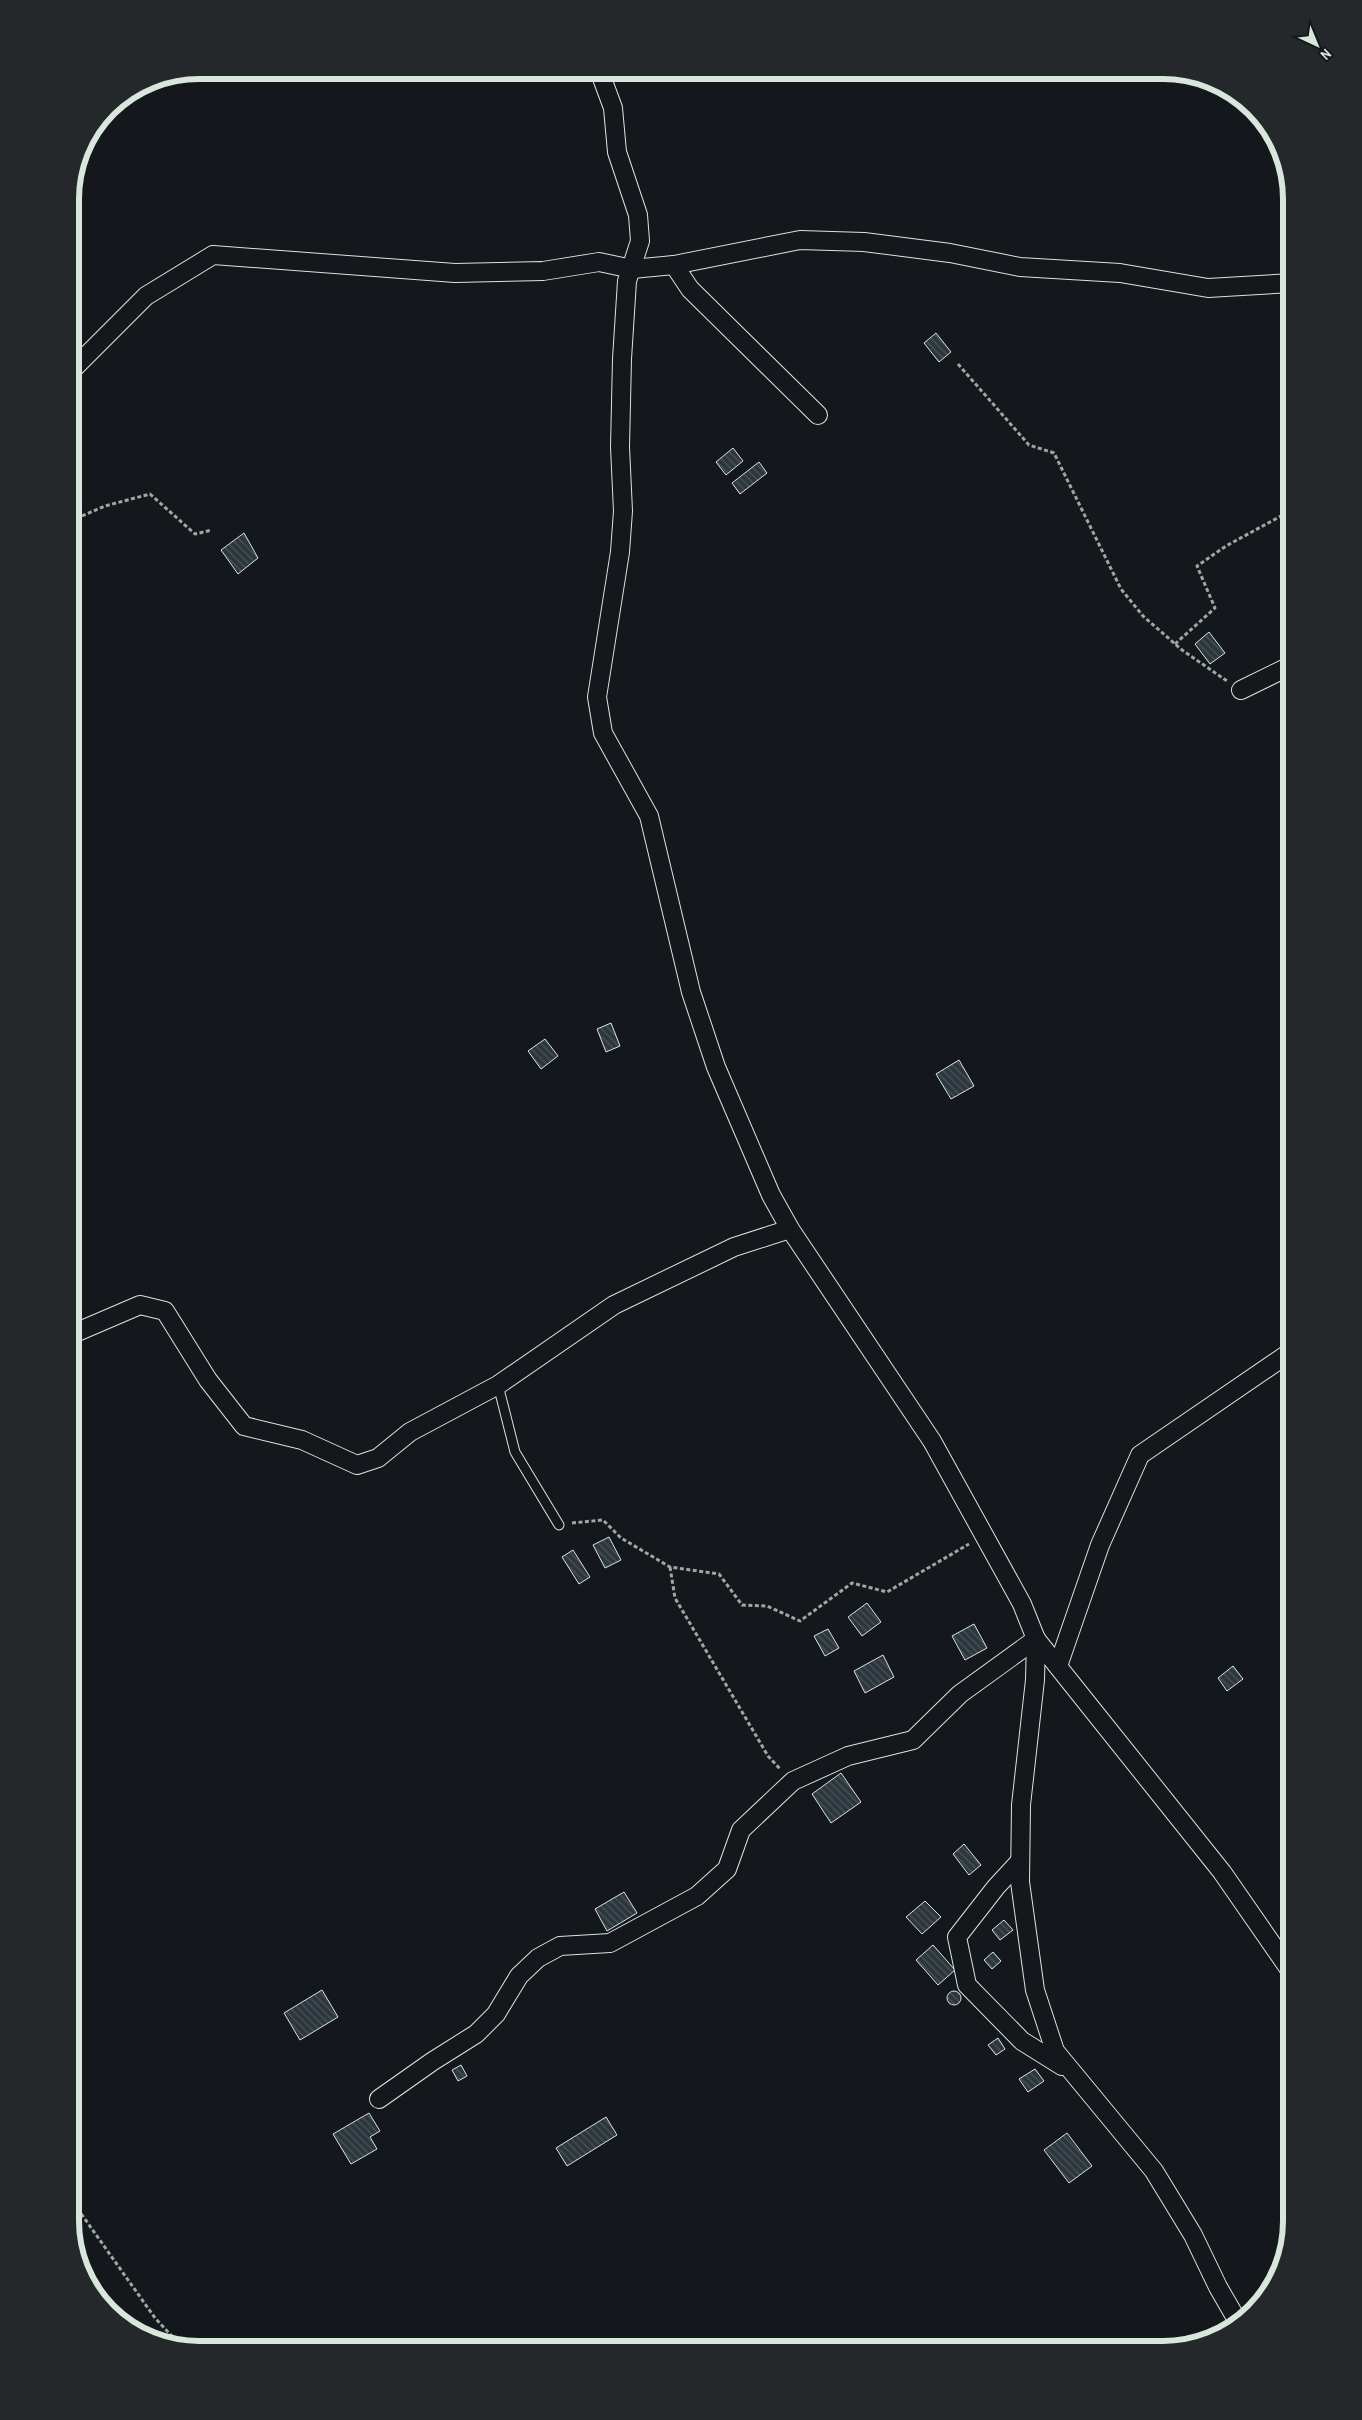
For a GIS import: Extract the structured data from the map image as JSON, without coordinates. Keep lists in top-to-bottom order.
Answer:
{
  "north": "bottom right"
}
